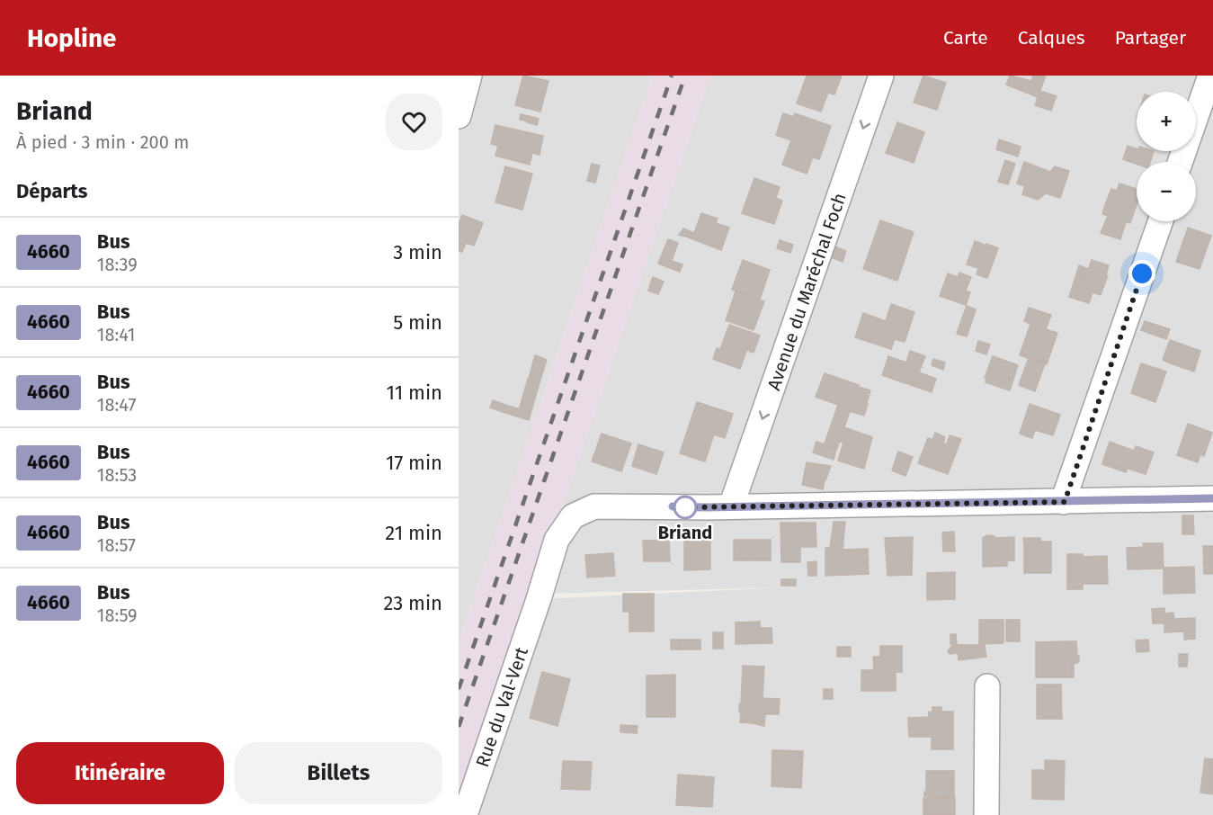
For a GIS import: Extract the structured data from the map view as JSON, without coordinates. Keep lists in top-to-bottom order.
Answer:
{
  "streets": {
    "street": ["Avenue du Maréchal Foch", "Rue du Val-Vert"]
  },
  "crossings": [
    ["Avenue du Maréchal Foch", "Rue du Val-Vert"]
  ],
  "one_way": ["Avenue du Maréchal Foch"],
  "places": ["Briand"],
  "lines": ["bus line 4660"],
  "page": {
    "header": "Hopline",
    "nav": ["Carte", "Calques", "Partager"],
    "heading": [
      ["Briand", "À pied · 3 min · 200 m"],
      "Départs"
    ],
    "map_buttons": ["+", "−"],
    "list": [
      {
        "mark": "4660",
        "name": "Bus",
        "note": "18:39",
        "value": "3 min"
      },
      {
        "mark": "4660",
        "name": "Bus",
        "note": "18:41",
        "value": "5 min"
      },
      {
        "mark": "4660",
        "name": "Bus",
        "note": "18:47",
        "value": "11 min"
      },
      {
        "mark": "4660",
        "name": "Bus",
        "note": "18:53",
        "value": "17 min"
      },
      {
        "mark": "4660",
        "name": "Bus",
        "note": "18:57",
        "value": "21 min"
      },
      {
        "mark": "4660",
        "name": "Bus",
        "note": "18:59",
        "value": "23 min"
      }
    ],
    "buttons": ["Itinéraire", "Billets"]
  }
}
